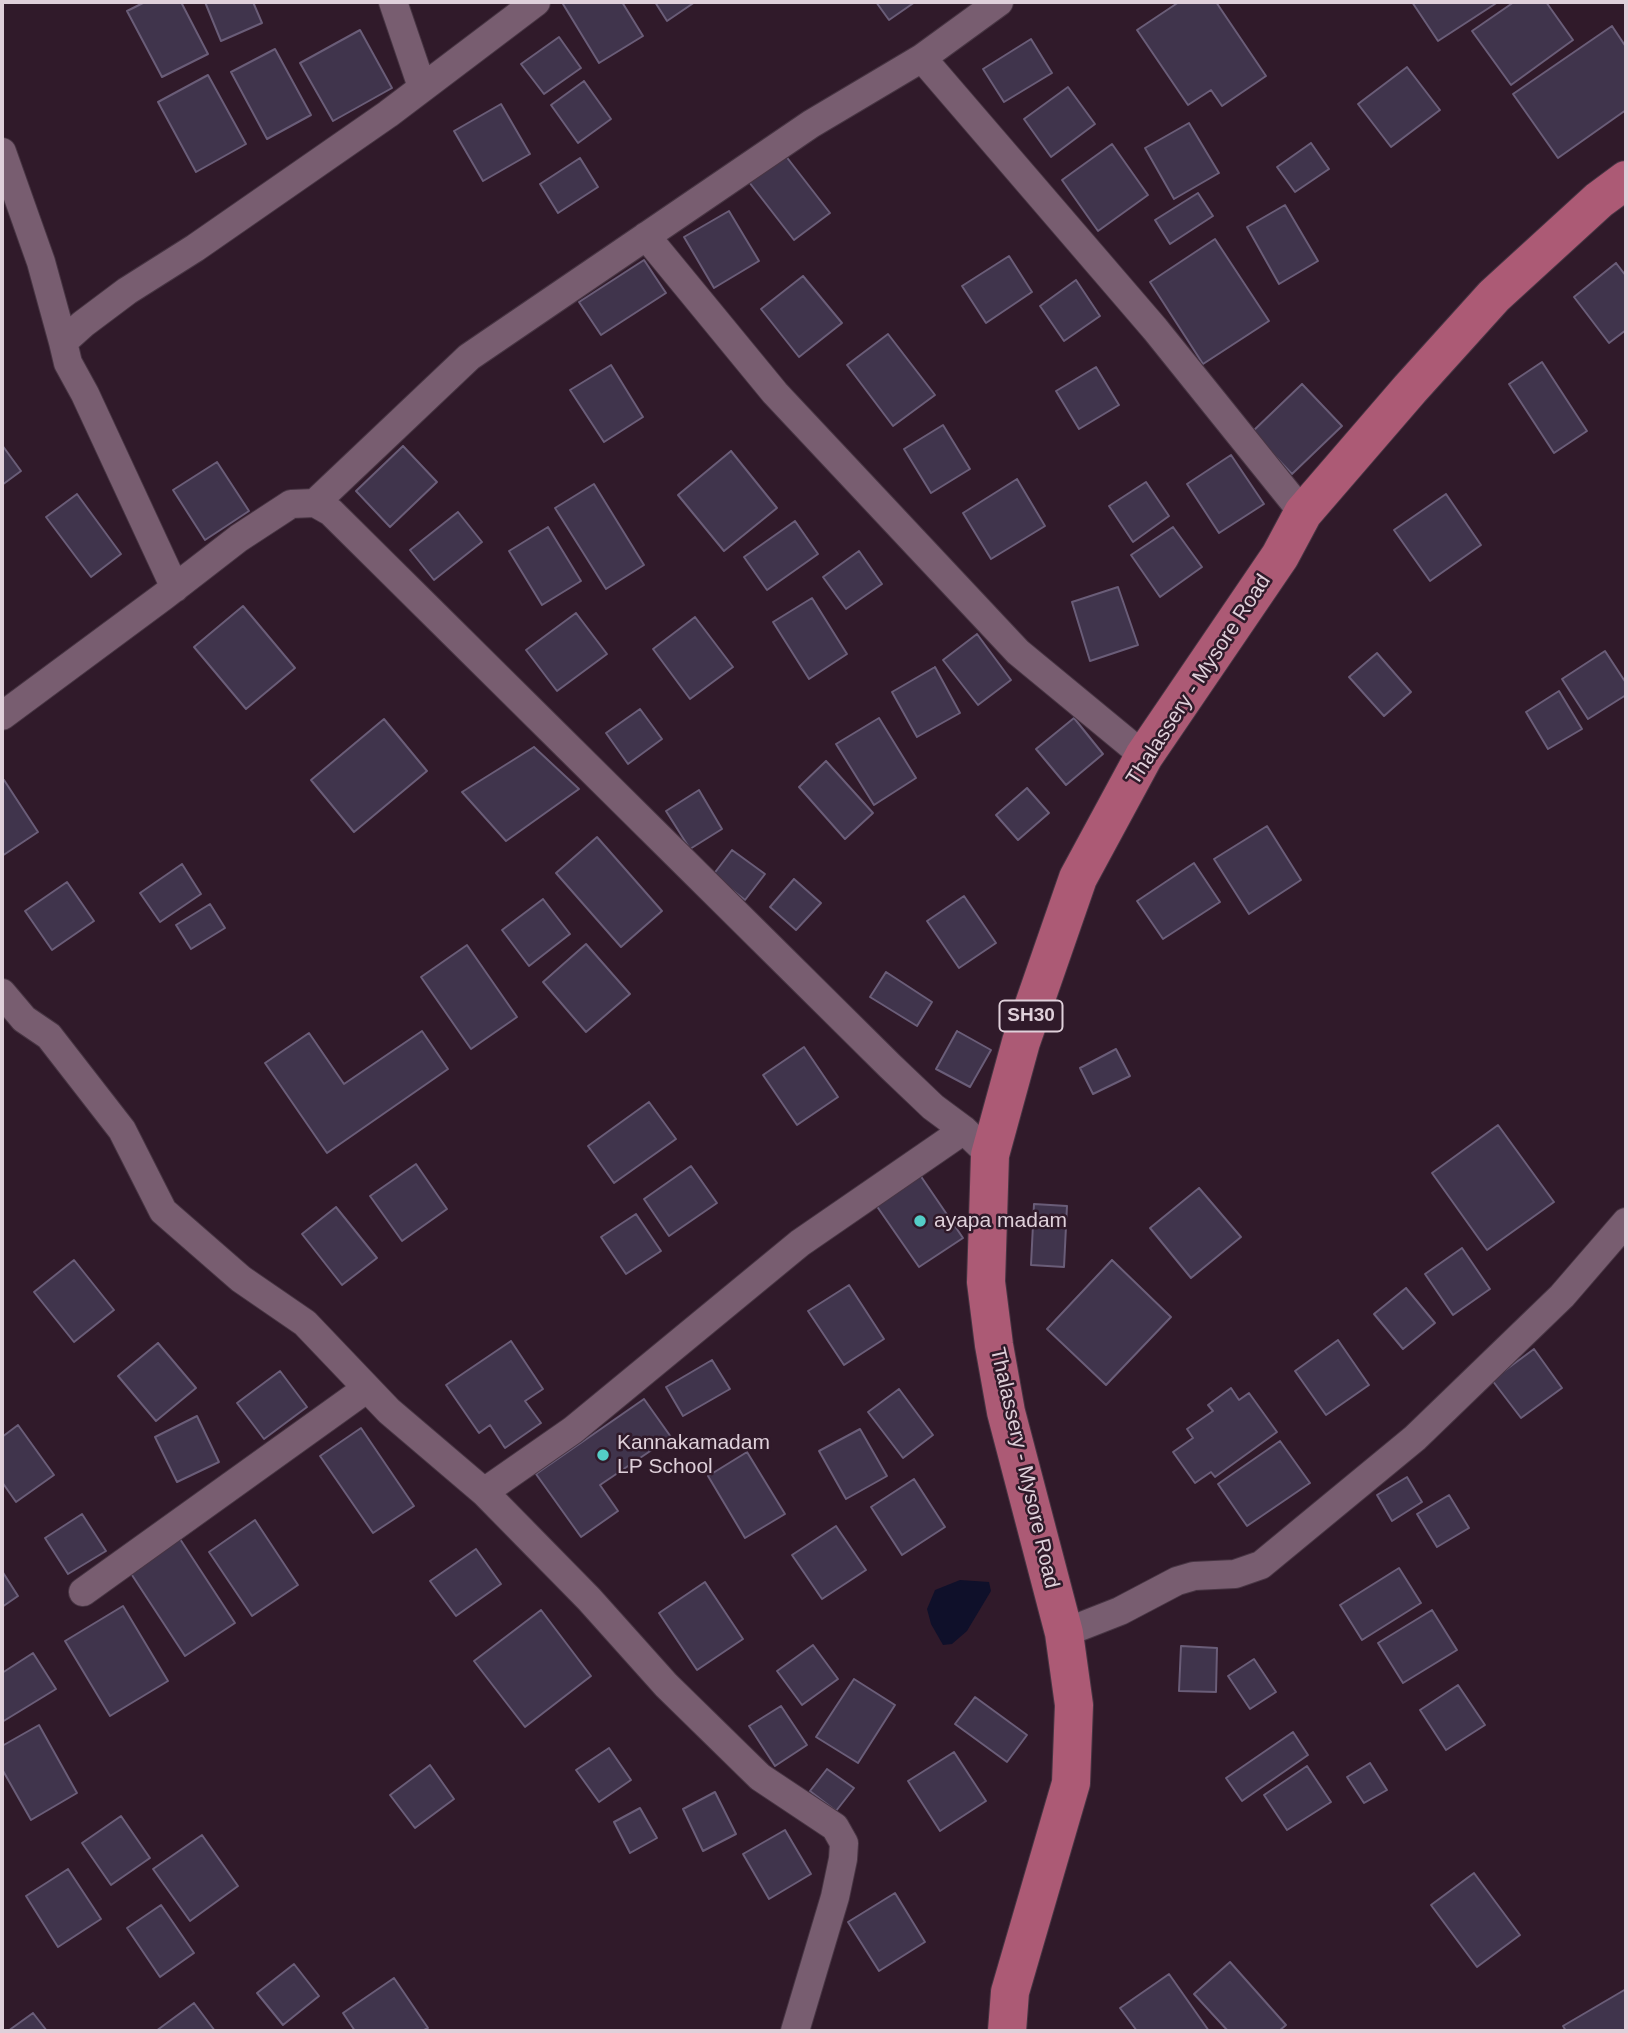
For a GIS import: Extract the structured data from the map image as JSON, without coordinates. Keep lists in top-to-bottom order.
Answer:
{
  "streets": {
    "main road": ["Thalassery - Mysore Road", "SH30"]
  },
  "places": ["ayapa madam", "Kannakamadam LP School"]
}
